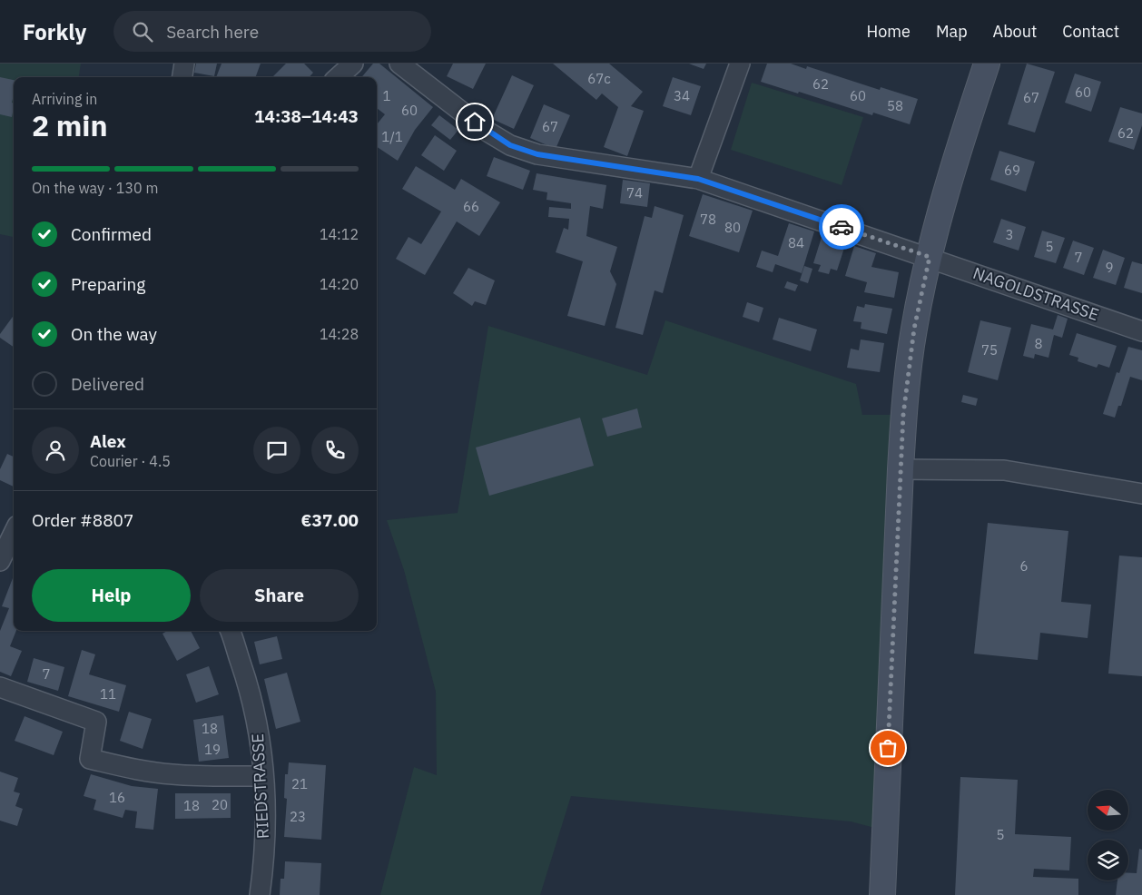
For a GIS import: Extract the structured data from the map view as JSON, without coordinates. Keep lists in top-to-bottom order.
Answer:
{
  "streets": {
    "street": ["NAGOLDSTRASSE", "RIEDSTRASSE"]
  },
  "house_numbers": [
    "67c",
    "62",
    "60",
    "1",
    "34",
    "60",
    "67",
    "58",
    "60",
    "67",
    "62",
    "1/1",
    "69",
    "74",
    "66",
    "78",
    "80",
    "3",
    "84",
    "5",
    "7",
    "9",
    "8",
    "75",
    "6",
    "7",
    "11",
    "18",
    "19",
    "21",
    "16",
    "20",
    "18",
    "23",
    "5"
  ],
  "north": "left",
  "page": {
    "header": "Forkly",
    "search": "Search here",
    "nav": [
      "Home",
      "Map",
      "About",
      "Contact"
    ],
    "heading": ["2 min", "Arriving in", "14:38–14:43"],
    "panel": [
      "Alex",
      "Courier · 4.5",
      "Order #8807",
      "€37.00"
    ],
    "bar": "On the way · 130 m",
    "list": [
      ["Confirmed", "14:12"],
      ["Preparing", "14:20"],
      ["On the way", "14:28"],
      "Delivered"
    ],
    "buttons": ["Help", "Share"]
  }
}
